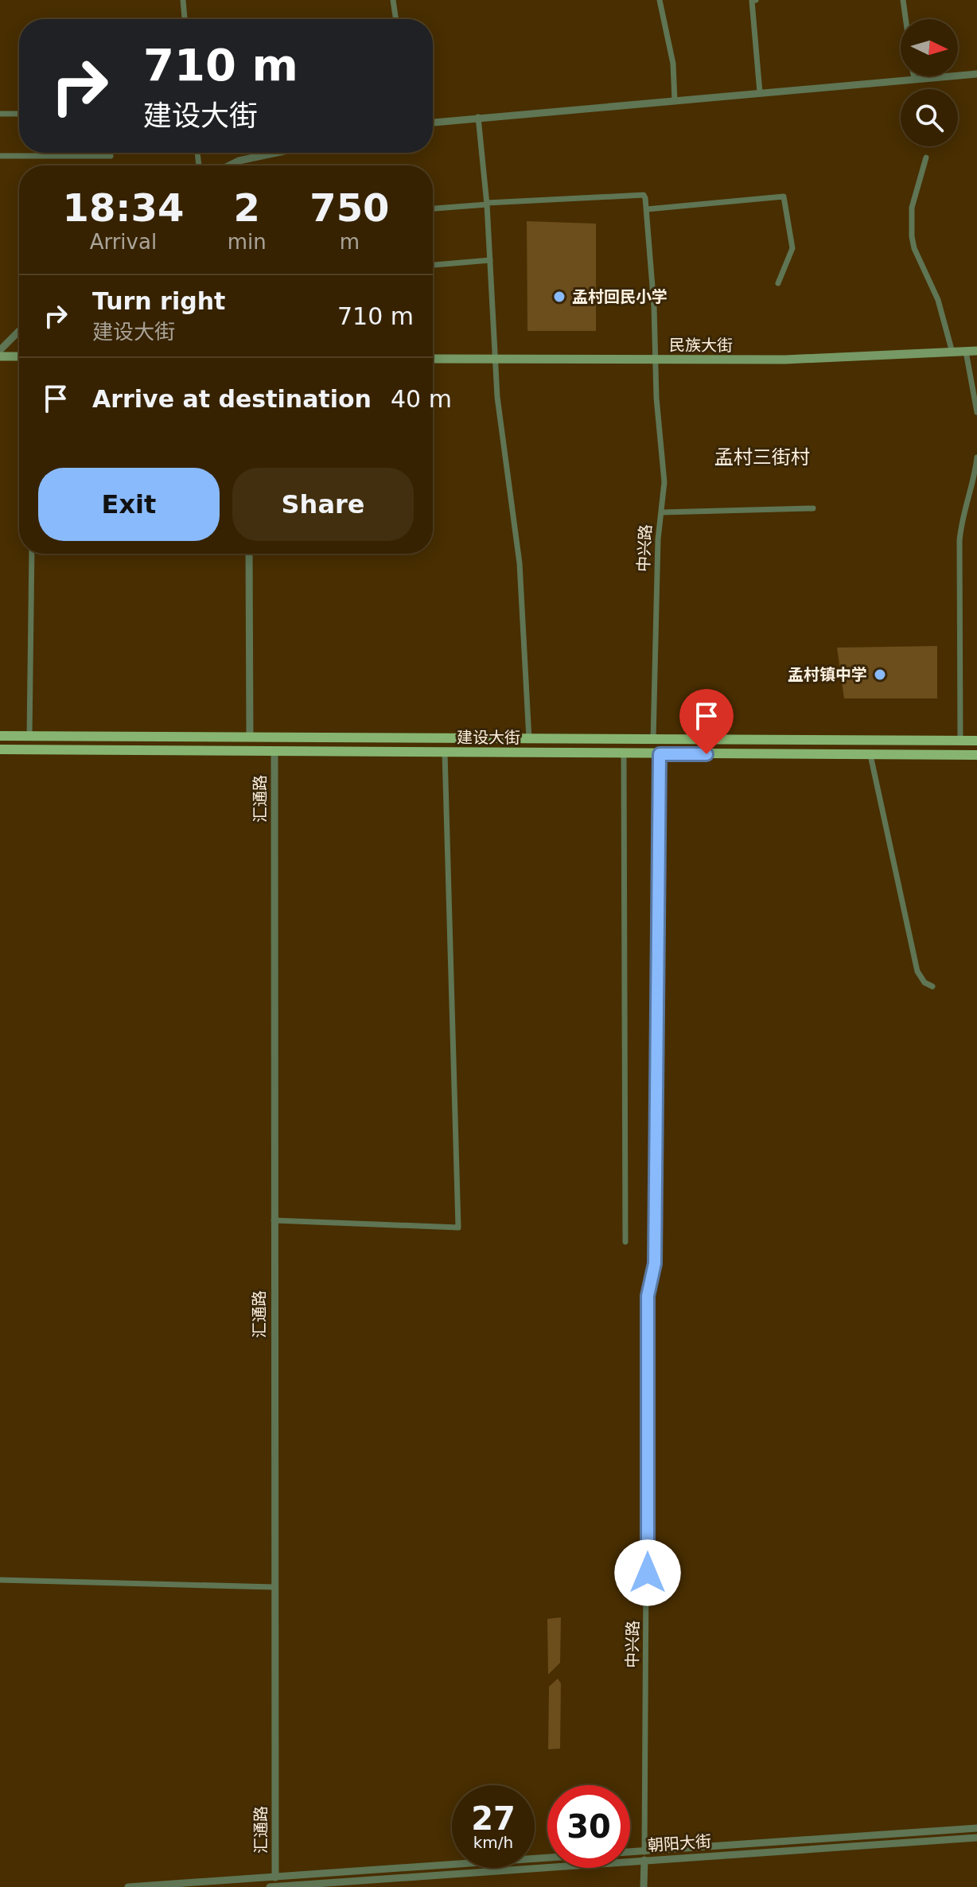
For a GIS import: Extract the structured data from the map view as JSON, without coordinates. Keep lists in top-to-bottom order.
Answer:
{
  "streets": {
    "main road": ["民族大街", "建设大街"],
    "street": ["中兴路", "汇通路", "朝阳大街"]
  },
  "crossings": [
    ["民族大街", "中兴路"],
    ["中兴路", "建设大街"],
    ["中兴路", "朝阳大街"],
    ["建设大街", "汇通路"]
  ],
  "districts": ["孟村三街村"],
  "places": ["孟村回民小学", "孟村镇中学"],
  "north": "right",
  "page": {
    "turn": ["710 m", "建设大街"],
    "eta": [
      "18:34",
      "Arrival",
      "2",
      "min",
      "750",
      "m"
    ],
    "list": [
      {
        "name": "Turn right",
        "note": "建设大街",
        "value": "710 m"
      },
      {
        "name": "Arrive at destination",
        "value": "40 m"
      }
    ],
    "buttons": ["Exit", "Share"],
    "speed": "27 km/h",
    "limit": "30"
  }
}
